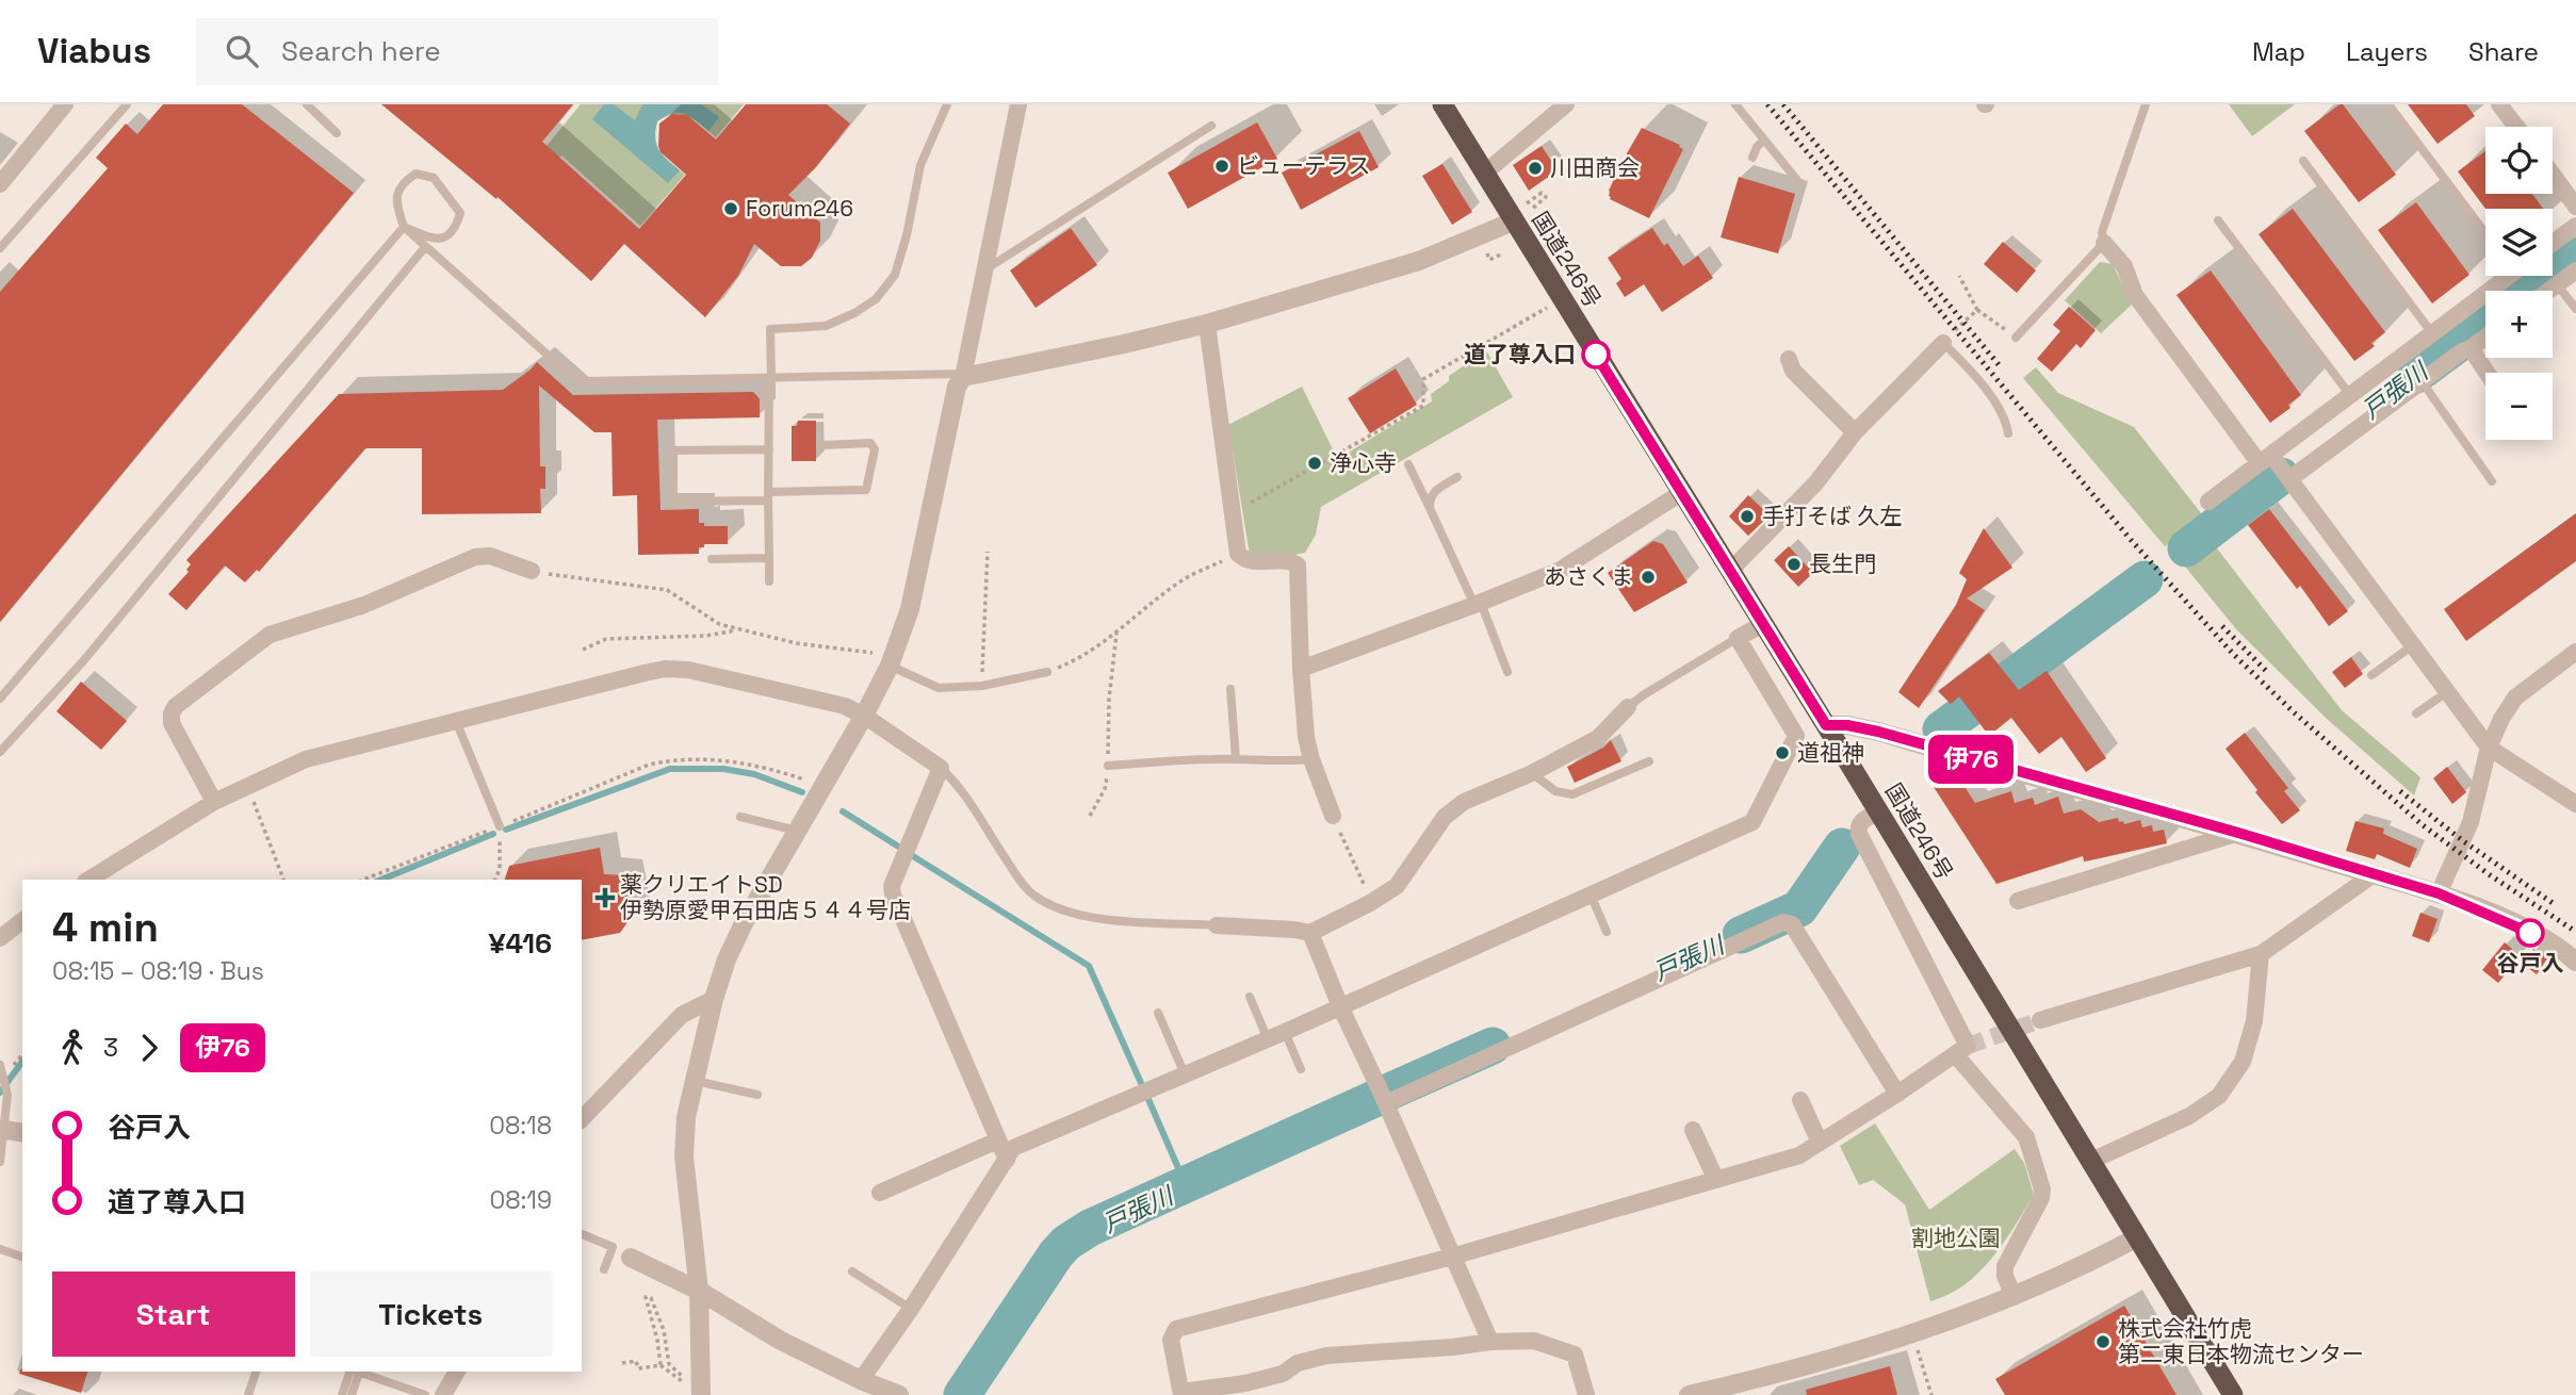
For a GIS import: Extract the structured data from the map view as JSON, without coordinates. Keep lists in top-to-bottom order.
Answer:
{
  "streets": {
    "highway": ["国道246号"]
  },
  "water": ["戸張川"],
  "parks": ["割地公園"],
  "places": {
    "other": [
      "ビューテラス",
      "川田商会",
      "Forum246",
      "道了尊入口",
      "浄心寺",
      "手打そば 久左",
      "長生門",
      "あさくま",
      "道祖神",
      "谷戸入",
      "株式会社竹虎 第二東日本物流センター"
    ],
    "health": ["薬クリエイトSD 伊勢原愛甲石田店５４４号店"]
  },
  "lines": ["bus line 伊76"],
  "page": {
    "header": "Viabus",
    "search": "Search here",
    "nav": ["Map", "Layers", "Share"],
    "on_map": "伊76",
    "map_buttons": ["+", "−"],
    "heading": ["4 min", "08:15 – 08:19 · Bus", "¥416"],
    "legs": ["3", "伊76"],
    "list": [
      {
        "name": "谷戸入",
        "value": "08:18"
      },
      {
        "name": "道了尊入口",
        "value": "08:19"
      }
    ],
    "buttons": ["Start", "Tickets"]
  }
}
